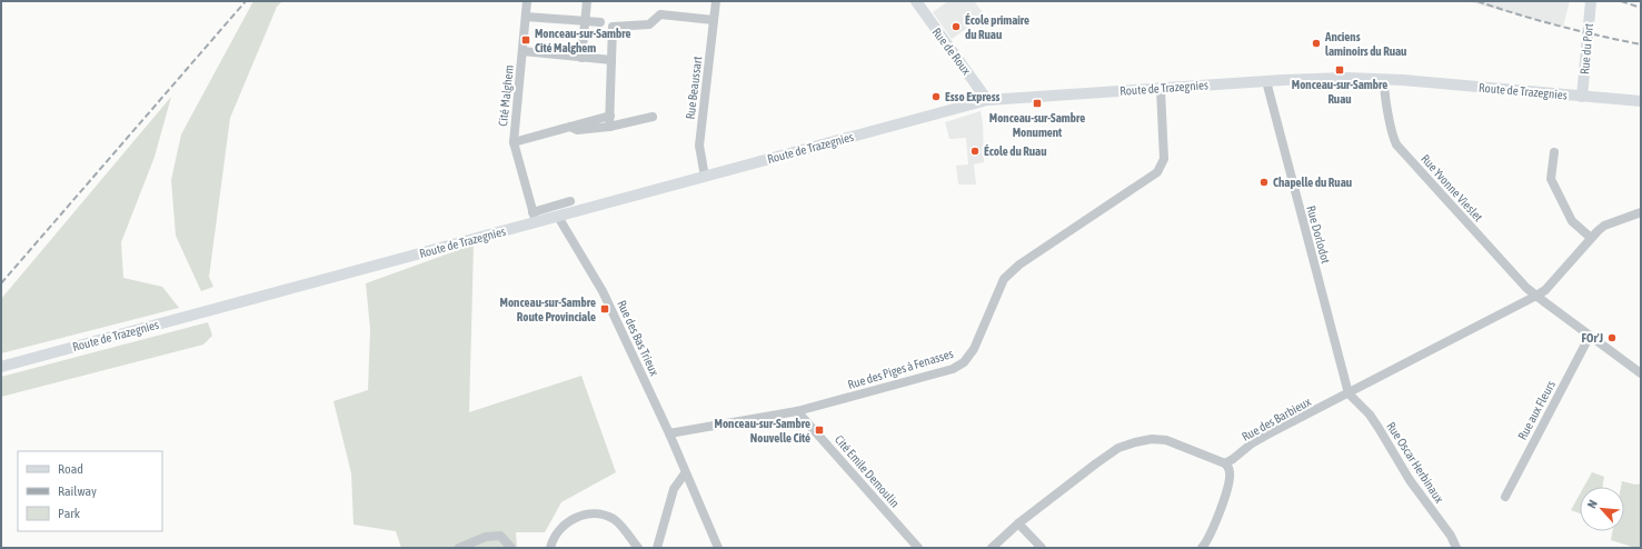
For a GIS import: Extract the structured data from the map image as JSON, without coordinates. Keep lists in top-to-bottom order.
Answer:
{
  "streets": {
    "main road": ["Rue du Port", "Rue de Roux", "Route de Trazegnies"],
    "street": [
      "Rue Beaussart",
      "Cité Malghem",
      "Rue Yvonne Vieslet",
      "Rue Dorlodot",
      "Rue des Bas Trieux",
      "Rue des Piges à Fenasses",
      "Rue aux Fleurs",
      "Rue des Barbieux",
      "Rue Oscar Herbinaux",
      "Cité Emile Demoulin"
    ]
  },
  "crossings": [
    ["Rue du Port", "Route de Trazegnies"],
    ["Rue de Roux", "Route de Trazegnies"],
    ["Rue Beaussart", "Route de Trazegnies"],
    ["Route de Trazegnies", "Cité Malghem"],
    ["Route de Trazegnies", "Rue Yvonne Vieslet"],
    ["Route de Trazegnies", "Rue Dorlodot"],
    ["Route de Trazegnies", "Rue des Bas Trieux"],
    ["Route de Trazegnies", "Rue des Piges à Fenasses"],
    ["Rue Yvonne Vieslet", "Rue aux Fleurs"],
    ["Rue Yvonne Vieslet", "Rue des Barbieux"],
    ["Rue Dorlodot", "Rue des Barbieux"],
    ["Rue Dorlodot", "Rue Oscar Herbinaux"],
    ["Rue des Bas Trieux", "Rue des Piges à Fenasses"],
    ["Rue des Piges à Fenasses", "Cité Emile Demoulin"],
    ["Rue des Barbieux", "Rue Oscar Herbinaux"]
  ],
  "places": {
    "other": [
      "École primaire du Ruau",
      "Anciens laminoirs du Ruau",
      "Esso Express",
      "École du Ruau",
      "Chapelle du Ruau",
      "FOr'J"
    ],
    "transit": [
      "Monceau-sur-Sambre Cité Malghem",
      "Monceau-sur-Sambre Ruau",
      "Monceau-sur-Sambre Monument",
      "Monceau-sur-Sambre Route Provinciale",
      "Monceau-sur-Sambre Nouvelle Cité"
    ]
  },
  "legend": ["Road", "Railway", "Park"],
  "north": "top left"
}
